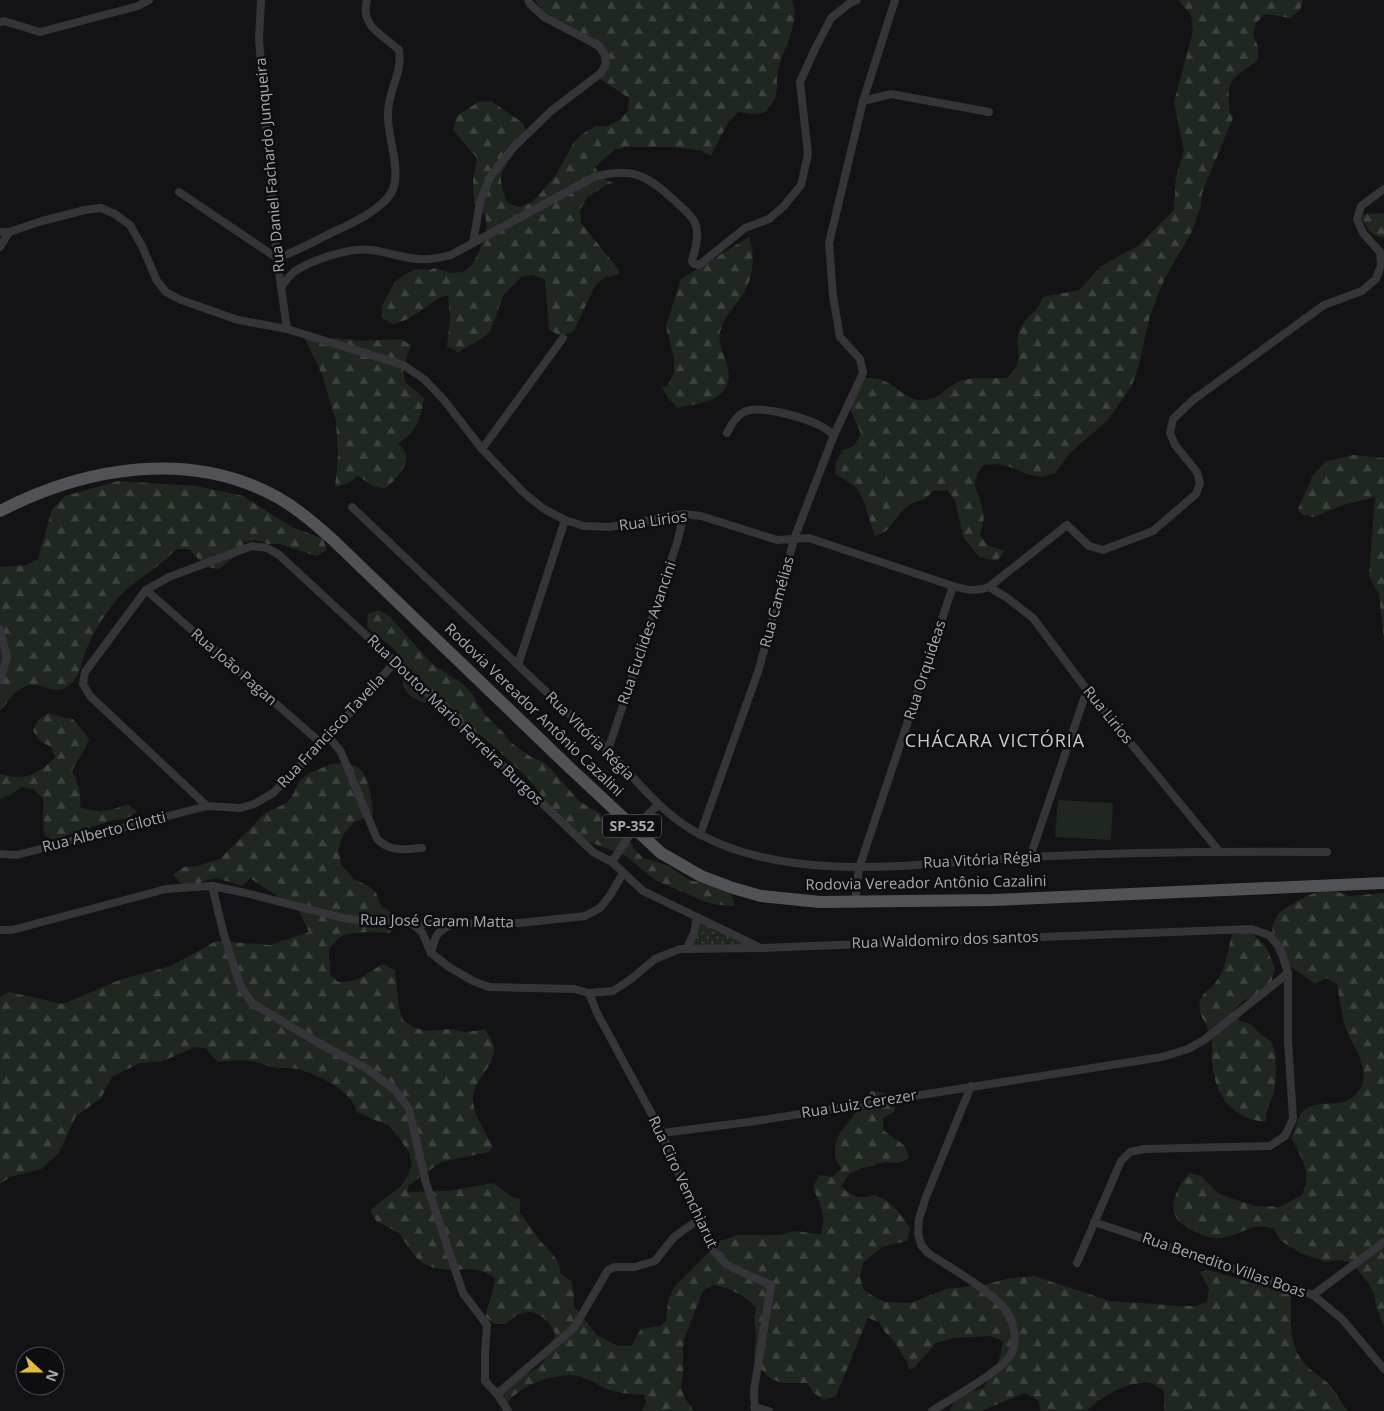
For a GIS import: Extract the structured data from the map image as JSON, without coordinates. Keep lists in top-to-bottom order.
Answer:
{
  "streets": {
    "main road": ["Rodovia Vereador Antônio Cazalini", "SP-352"],
    "street": [
      "Rua Daniel Fachardo Junqueira",
      "Rua Lirios",
      "Rua Camélias",
      "Rua Euclides Avancini",
      "Rua João Pagan",
      "Rua Orquideas",
      "Rua Doutor Mario Ferreira Burgos",
      "Rua Francisco Tavella",
      "Rua Vitória Régia",
      "Rua Alberto Cilotti",
      "Rua José Caram Matta",
      "Rua Waldomiro dos santos",
      "Rua Luiz Cerezer",
      "Rua Ciro Vemchiarut",
      "Rua Benedito Villas Boas"
    ]
  },
  "crossings": [
    ["Rua Daniel Fachardo Junqueira", "Rua Lirios"],
    ["Rua Lirios", "Rua Camélias"],
    ["Rua Lirios", "Rua Euclides Avancini"],
    ["Rua Lirios", "Rua Orquideas"],
    ["Rua Lirios", "Rua Vitória Régia"],
    ["Rua Camélias", "Rua Vitória Régia"],
    ["Rua Euclides Avancini", "Rua Vitória Régia"],
    ["Rua João Pagan", "Rua Doutor Mario Ferreira Burgos"],
    ["Rua João Pagan", "Rua Francisco Tavella"],
    ["Rua Orquideas", "Rodovia Vereador Antônio Cazalini"],
    ["Rua Orquideas", "Rua Vitória Régia"],
    ["Rua Doutor Mario Ferreira Burgos", "Rua Francisco Tavella"],
    ["Rua Doutor Mario Ferreira Burgos", "Rua José Caram Matta"],
    ["Rua Doutor Mario Ferreira Burgos", "Rua Waldomiro dos santos"],
    ["Rua Francisco Tavella", "Rua Alberto Cilotti"],
    ["Rua Waldomiro dos santos", "Rua Luiz Cerezer"],
    ["Rua Waldomiro dos santos", "Rua Ciro Vemchiarut"],
    ["Rua Waldomiro dos santos", "Rua Benedito Villas Boas"],
    ["Rua Luiz Cerezer", "Rua Ciro Vemchiarut"]
  ],
  "districts": ["CHÁCARA VICTÓRIA"],
  "north": "right"
}
